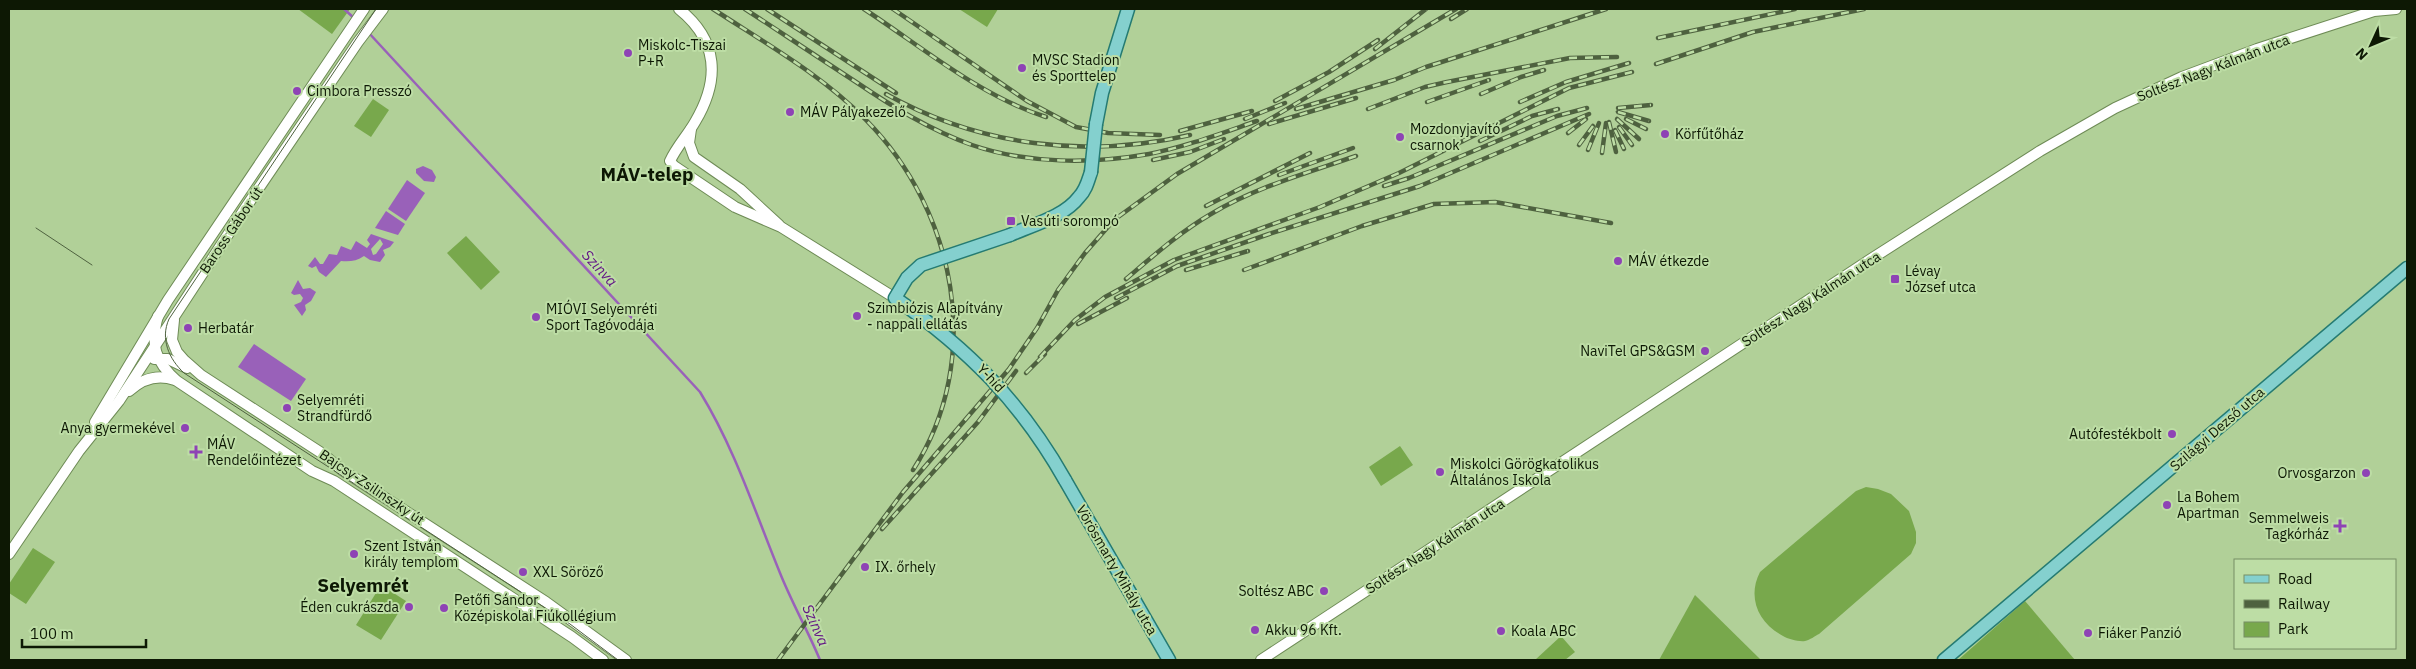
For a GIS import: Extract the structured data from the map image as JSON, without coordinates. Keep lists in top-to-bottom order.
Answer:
{
  "streets": {
    "main road": ["Y-híd", "Szilágyi Dezső utca", "Vörösmarty Mihály utca"],
    "street": ["Soltész Nagy Kálmán utca", "Baross Gábor út", "Bajcsy-Zsilinszky út"]
  },
  "crossings": [
    ["Baross Gábor út", "Bajcsy-Zsilinszky út"],
    ["Y-híd", "Vörösmarty Mihály utca"]
  ],
  "districts": ["MÁV-telep", "Selyemrét"],
  "water": ["Szinva"],
  "places": {
    "other": [
      "Miskolc-Tiszai P+R",
      "MVSC Stadion és Sporttelep",
      "Cimbora Presszó",
      "MÁV Pályakezelő",
      "Körfűtőház",
      "Mozdonyjavító csarnok",
      "MÁV étkezde",
      "Szimbiózis Alapítvány - nappali ellátás",
      "MIÓVI Selyemréti Sport Tagóvodája",
      "Herbatár",
      "NaviTel GPS&GSM",
      "Selyemréti Strandfürdő",
      "Anya gyermekével",
      "Autófestékbolt",
      "Miskolci Görögkatolikus Általános Iskola",
      "Orvosgarzon",
      "La Bohem Apartman",
      "Szent István király templom",
      "IX. őrhely",
      "XXL Söröző",
      "Soltész ABC",
      "Éden cukrászda",
      "Petőfi Sándor Középiskolai Fiúkollégium",
      "Akku 96 Kft.",
      "Koala ABC",
      "Fiáker Panzió"
    ],
    "transit": ["Vasúti sorompó", "Lévay József utca"],
    "health": ["MÁV Rendelőintézet", "Semmelweis Tagkórház"]
  },
  "legend": ["Road", "Railway", "Park"],
  "scale_bar": "100 m",
  "north": "bottom left"
}
